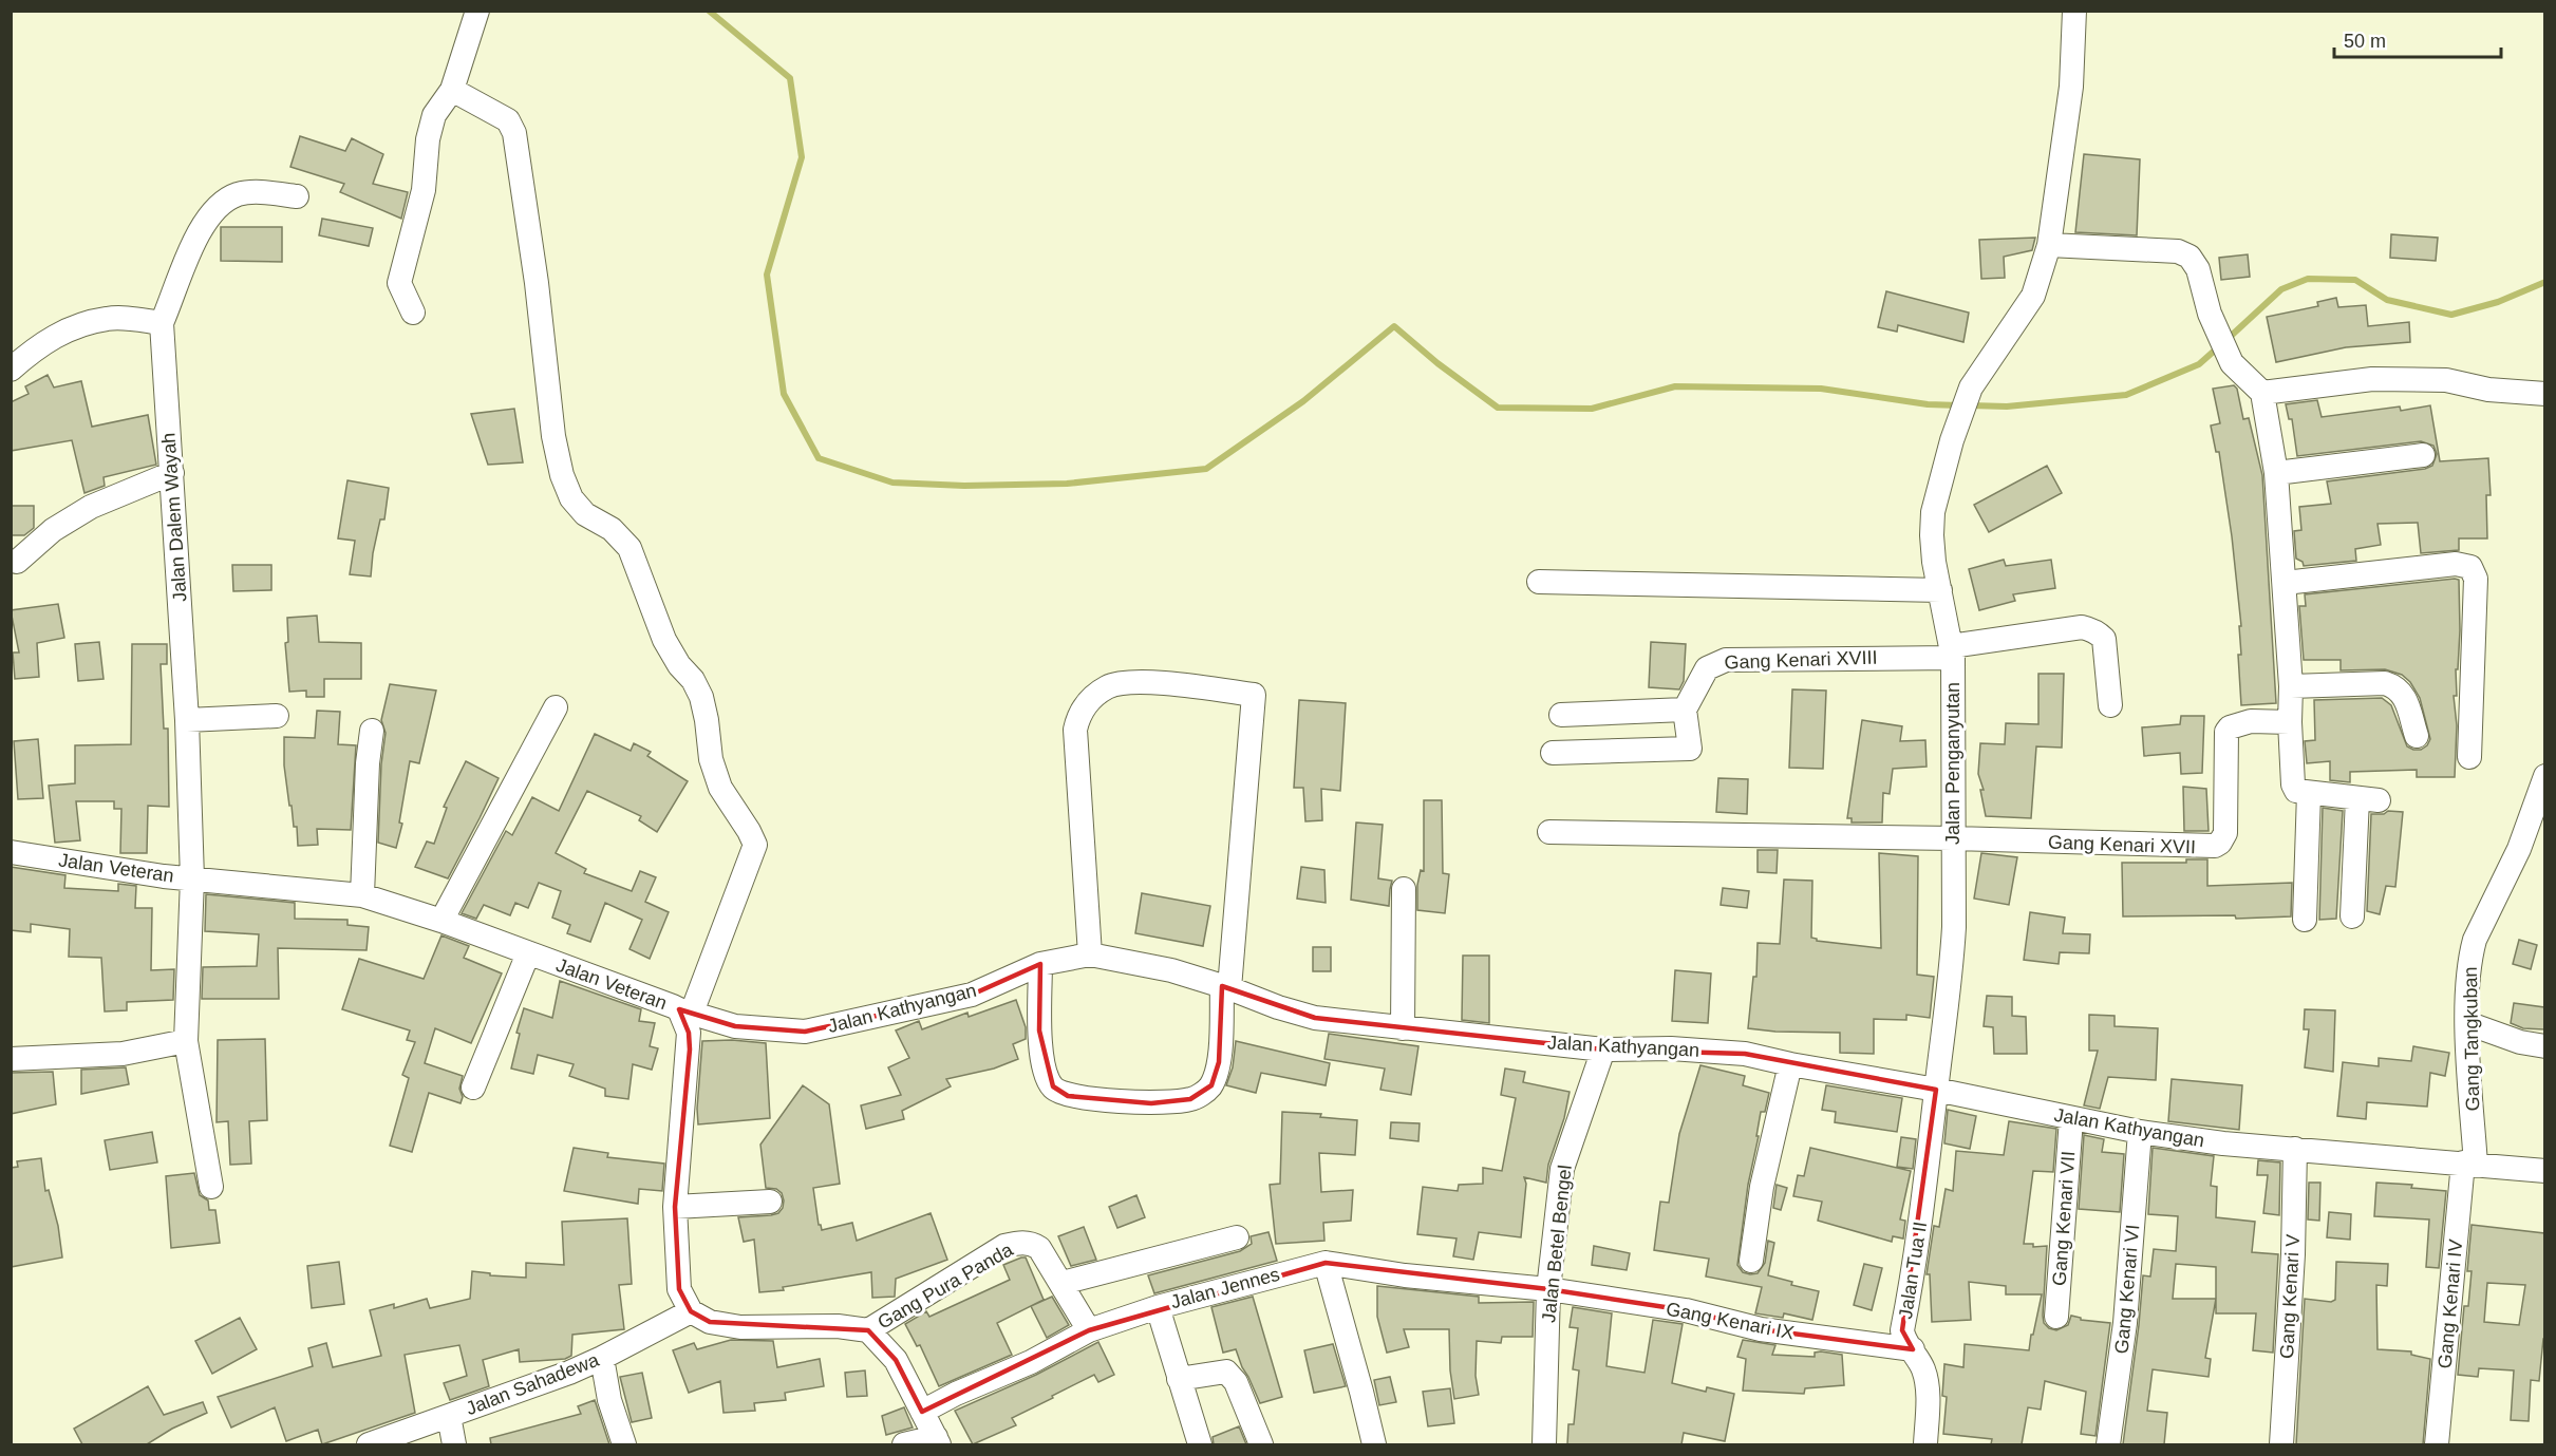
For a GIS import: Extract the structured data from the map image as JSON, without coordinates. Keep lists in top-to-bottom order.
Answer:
{
  "streets": {
    "street": [
      "Jalan Dalem Wayah",
      "Gang Kenari XVIII",
      "Jalan Penganyutan",
      "Gang Kenari XVII",
      "Jalan Veteran",
      "Jalan Kathyangan",
      "Gang Tangkuban",
      "Gang Kenari VII",
      "Jalan Betel Bengel",
      "Jalan Tua II",
      "Gang Pura Panda",
      "Jalan Jennes",
      "Gang Kenari VI",
      "Gang Kenari V",
      "Gang Kenari IV",
      "Gang Kenari IX",
      "Jalan Sahadewa"
    ]
  },
  "crossings": [
    ["Jalan Dalem Wayah", "Jalan Veteran"],
    ["Gang Kenari XVIII", "Jalan Penganyutan"],
    ["Jalan Penganyutan", "Gang Kenari XVII"],
    ["Jalan Penganyutan", "Jalan Kathyangan"],
    ["Jalan Penganyutan", "Jalan Tua II"],
    ["Jalan Veteran", "Jalan Kathyangan"],
    ["Jalan Veteran", "Jalan Sahadewa"],
    ["Jalan Kathyangan", "Gang Tangkuban"],
    ["Jalan Kathyangan", "Gang Kenari VII"],
    ["Jalan Kathyangan", "Jalan Betel Bengel"],
    ["Jalan Kathyangan", "Jalan Tua II"],
    ["Jalan Kathyangan", "Gang Kenari VI"],
    ["Jalan Kathyangan", "Gang Kenari V"],
    ["Jalan Kathyangan", "Gang Kenari IV"],
    ["Gang Tangkuban", "Gang Kenari IV"],
    ["Jalan Betel Bengel", "Jalan Jennes"],
    ["Jalan Betel Bengel", "Gang Kenari IX"],
    ["Jalan Tua II", "Gang Kenari IX"],
    ["Gang Pura Panda", "Jalan Jennes"],
    ["Jalan Jennes", "Gang Kenari IX"]
  ],
  "scale_bar": "50 m"
}
